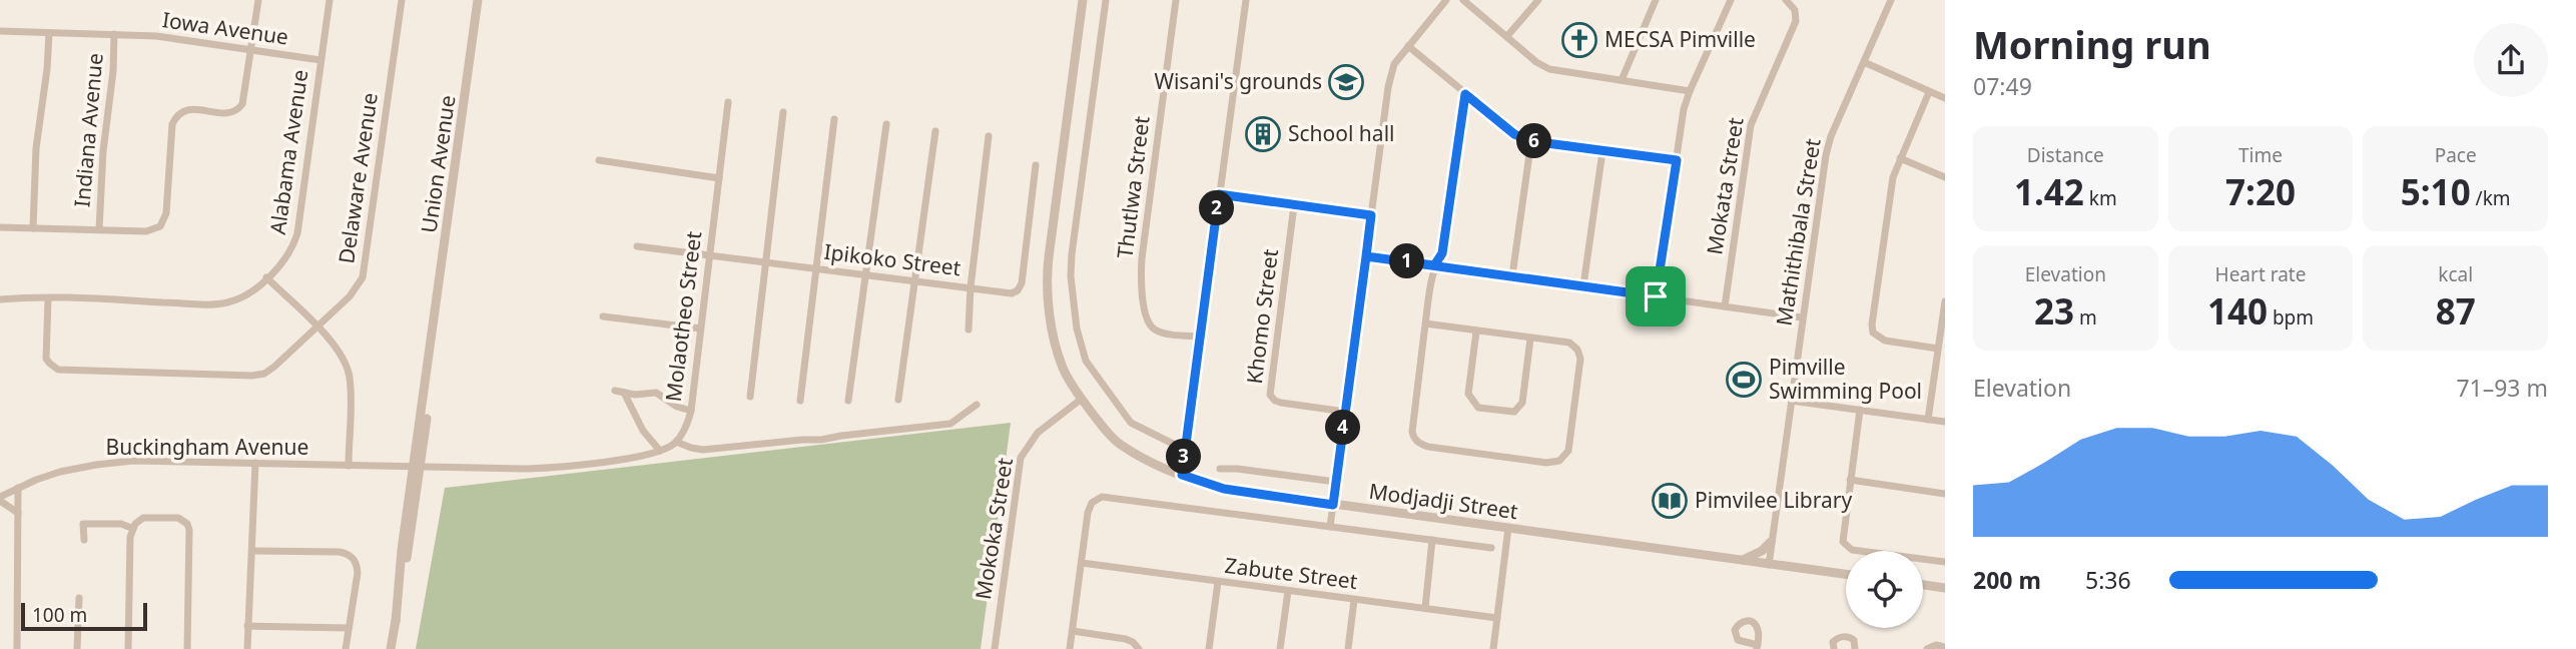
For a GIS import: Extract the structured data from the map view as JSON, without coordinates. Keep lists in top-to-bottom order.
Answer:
{
  "streets": {
    "street": [
      "Iowa Avenue",
      "Indiana Avenue",
      "Alabama Avenue",
      "Union Avenue",
      "Delaware Avenue",
      "Mokata Street",
      "Thutlwa Street",
      "Mathithibala Street",
      "Ipikoko Street",
      "Molaotheo Street",
      "Khomo Street",
      "Buckingham Avenue",
      "Modjadji Street",
      "Mokoka Street",
      "Zabute Street"
    ]
  },
  "crossings": [
    ["Iowa Avenue", "Indiana Avenue"],
    ["Iowa Avenue", "Alabama Avenue"],
    ["Alabama Avenue", "Delaware Avenue"],
    ["Union Avenue", "Buckingham Avenue"],
    ["Mathithibala Street", "Modjadji Street"],
    ["Ipikoko Street", "Molaotheo Street"],
    ["Modjadji Street", "Mokoka Street"]
  ],
  "places": {
    "church": ["MECSA Pimville"],
    "school or university": ["Wisani's grounds"],
    "building": ["School hall"],
    "sports": ["Pimville Swimming Pool"],
    "library": ["Pimvilee Library"]
  },
  "scale_bar": "100 m",
  "page": {
    "heading": ["Morning run", "07:49"],
    "stats": [
      ["Distance", "1.42 km"],
      ["Time", "7:20"],
      ["Pace", "5:10 /km"],
      ["Elevation", "23 m"],
      ["Heart rate", "140 bpm"],
      ["kcal", "87"]
    ],
    "pins": [
      "6",
      "2",
      "1",
      "4",
      "3"
    ],
    "chart": ["Elevation", "71–93 m"],
    "list": [
      {
        "name": "200 m",
        "note": "5:36"
      }
    ],
    "scale": "100 m"
  }
}
